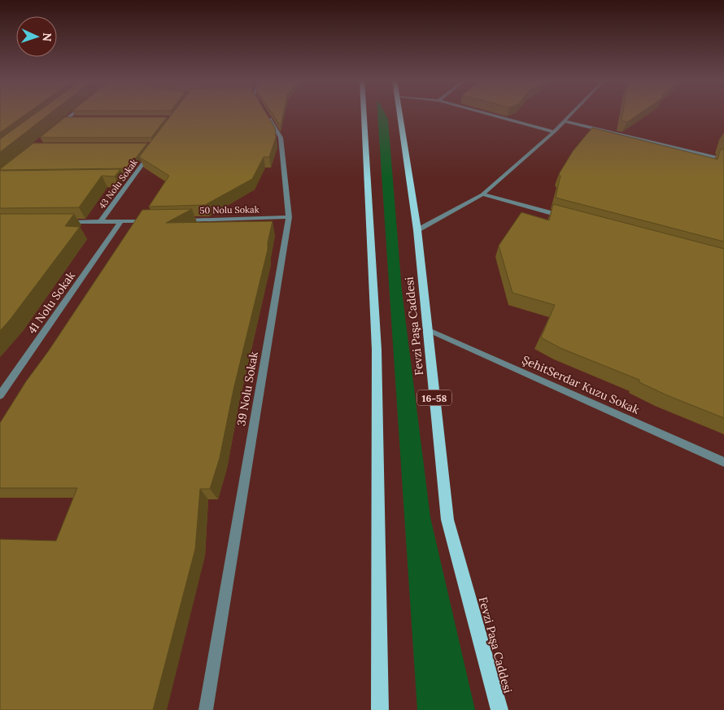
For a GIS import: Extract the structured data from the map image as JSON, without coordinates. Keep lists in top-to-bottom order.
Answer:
{
  "streets": {
    "main road": ["Fevzi Paşa Caddesi", "16-58"],
    "street": [
      "43 Nolu Sokak",
      "50 Nolu Sokak",
      "41 Nolu Sokak",
      "ŞehitSerdar Kuzu Sokak",
      "39 Nolu Sokak"
    ]
  },
  "crossings": [
    ["50 Nolu Sokak", "39 Nolu Sokak"],
    ["Fevzi Paşa Caddesi", "ŞehitSerdar Kuzu Sokak"]
  ],
  "north": "right"
}
